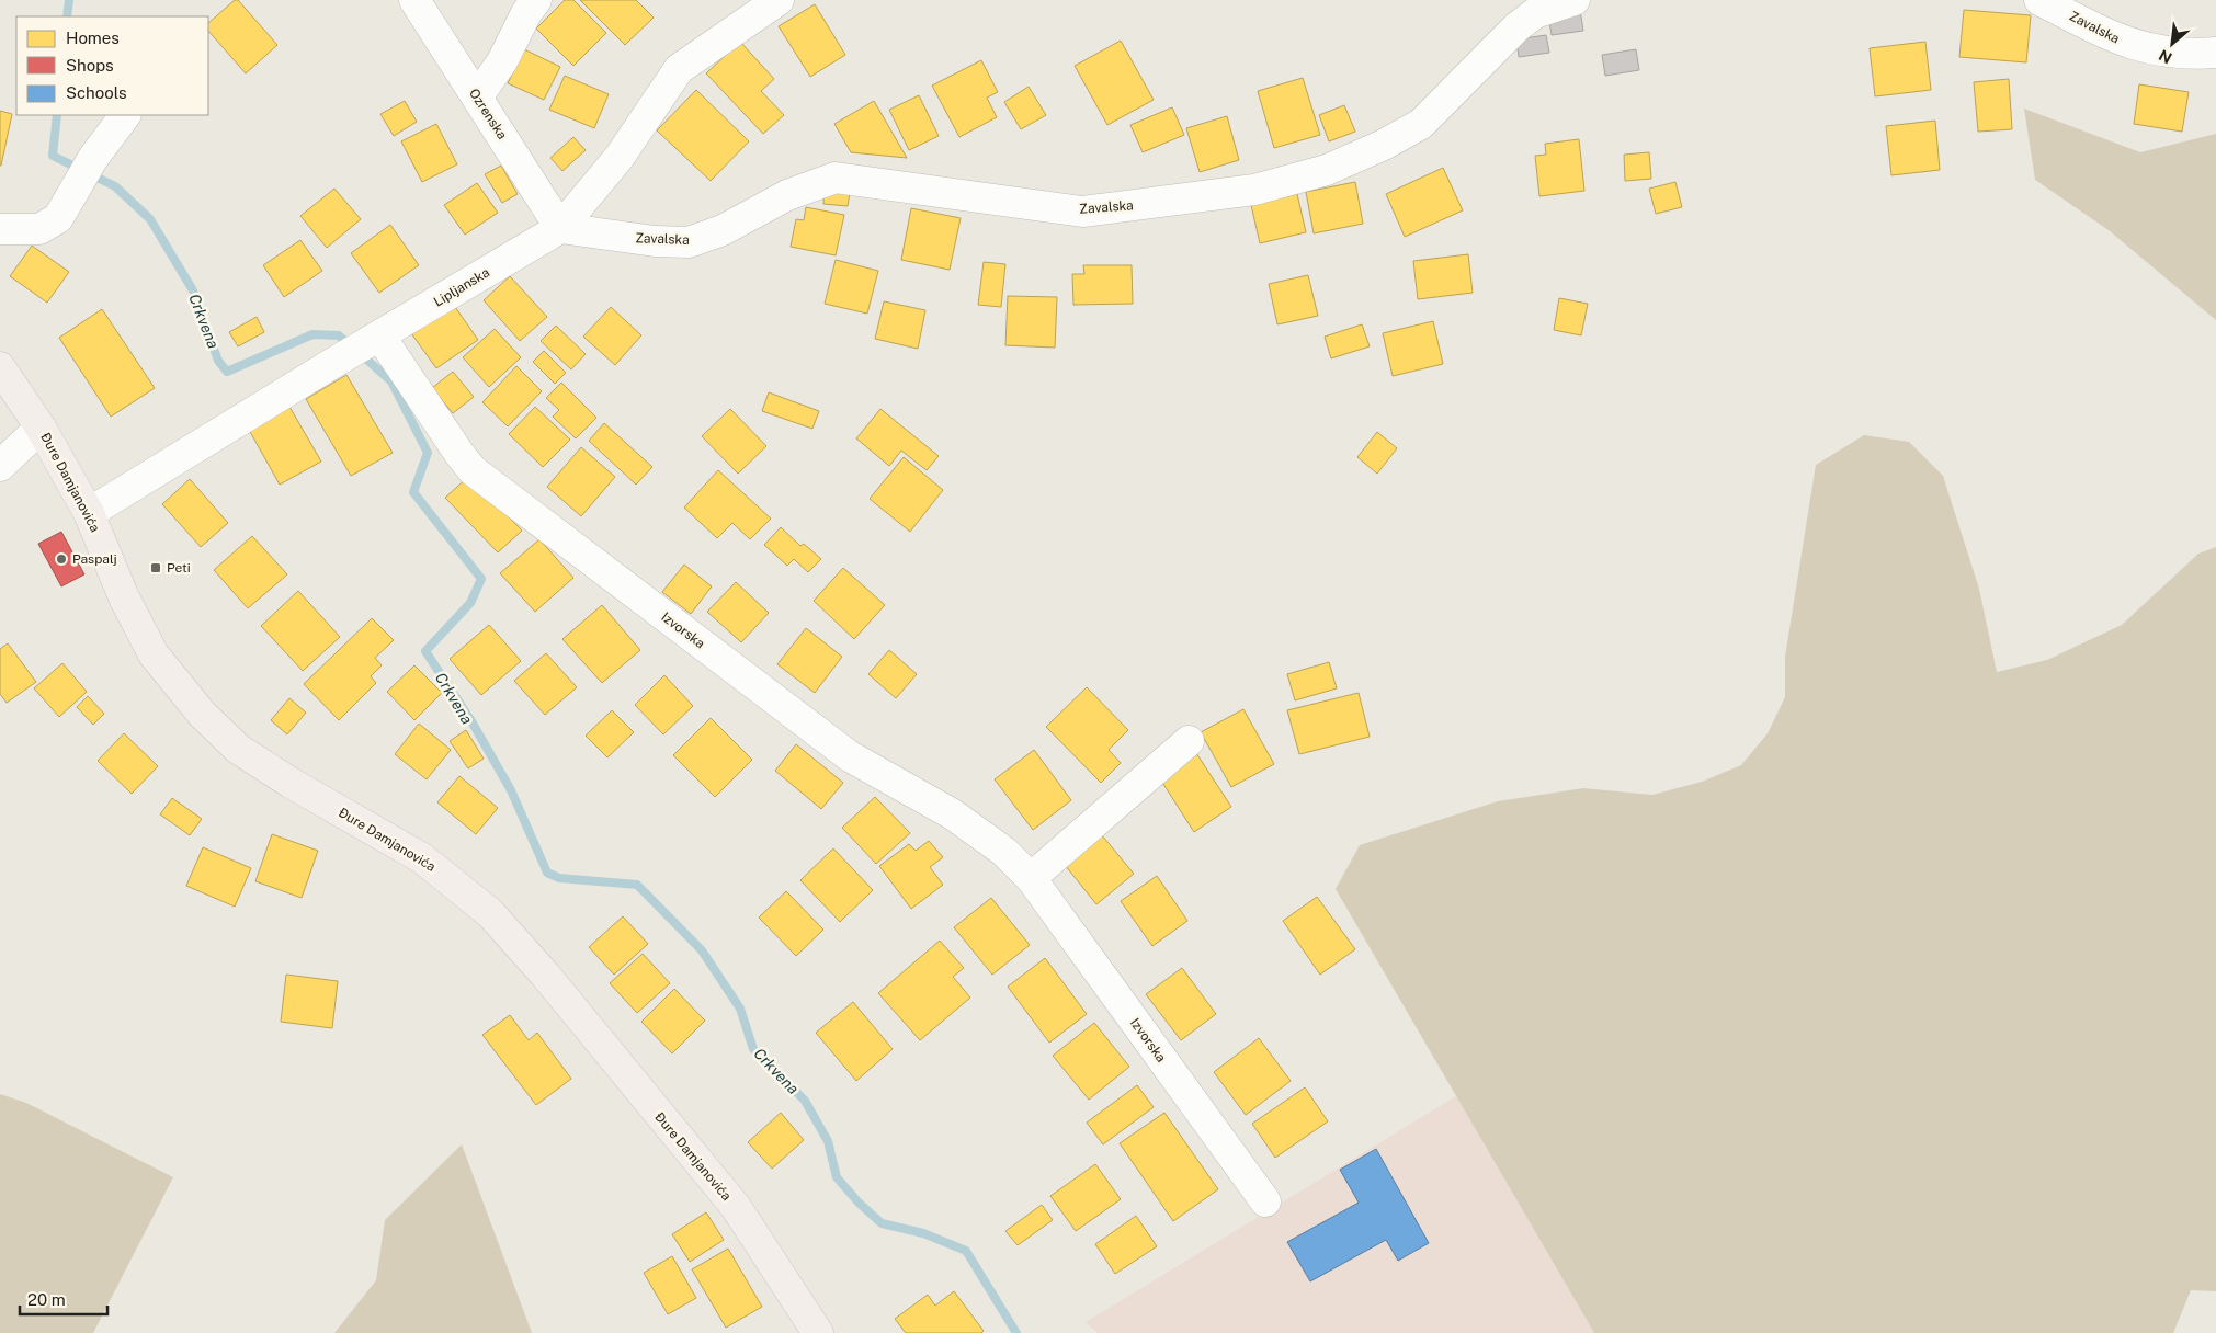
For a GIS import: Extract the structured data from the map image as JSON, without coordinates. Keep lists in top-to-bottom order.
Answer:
{
  "streets": {
    "main road": ["Đure Damjanovića"],
    "street": [
      "Zavalska",
      "Ozrenska",
      "Lipljanska",
      "Izvorska"
    ]
  },
  "crossings": [
    ["Zavalska", "Ozrenska"],
    ["Zavalska", "Lipljanska"],
    ["Ozrenska", "Lipljanska"],
    ["Lipljanska", "Đure Damjanovića"],
    ["Lipljanska", "Izvorska"]
  ],
  "water": ["Crkvena"],
  "places": {
    "other": ["Paspalj"],
    "transit": ["Peti"]
  },
  "legend": ["Homes", "Shops", "Schools"],
  "scale_bar": "20 m",
  "north": "bottom left"
}
